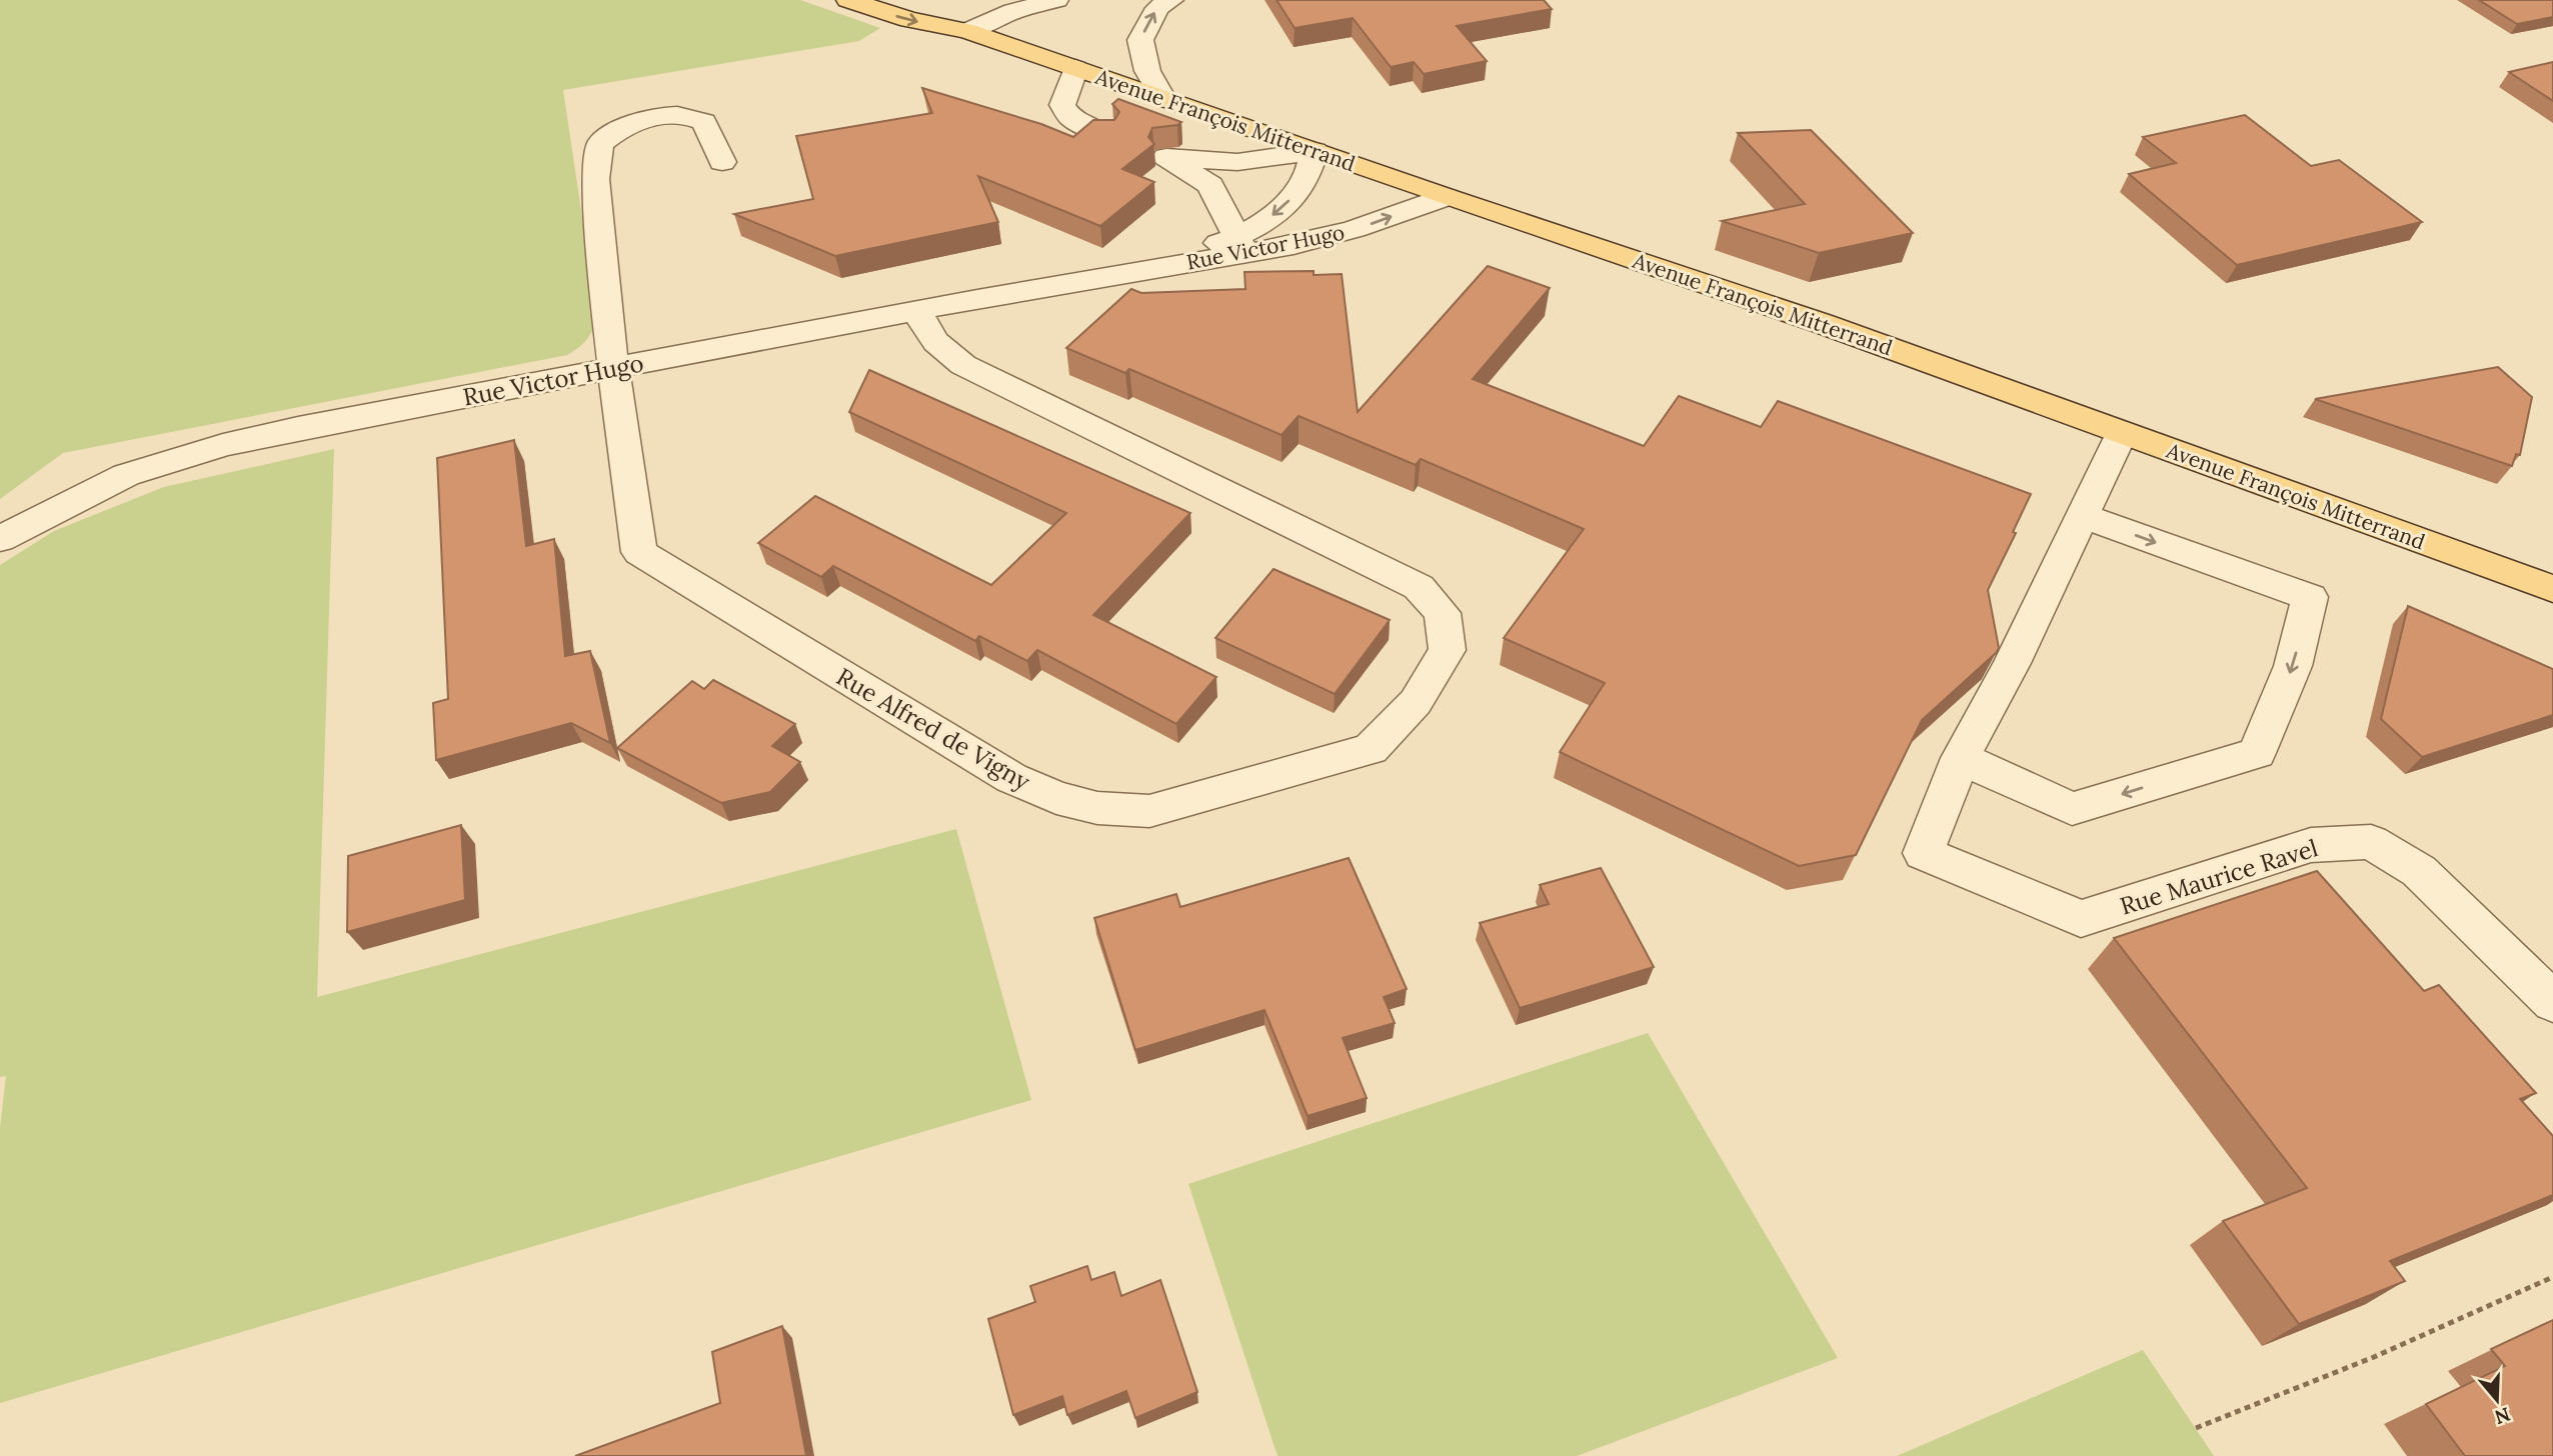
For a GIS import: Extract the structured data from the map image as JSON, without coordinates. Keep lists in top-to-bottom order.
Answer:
{
  "streets": {
    "main road": ["Avenue François Mitterrand"],
    "street": ["Rue Victor Hugo", "Rue Alfred de Vigny", "Rue Maurice Ravel"]
  },
  "crossings": [
    ["Avenue François Mitterrand", "Rue Victor Hugo"],
    ["Rue Victor Hugo", "Rue Alfred de Vigny"]
  ],
  "north": "bottom"
}
